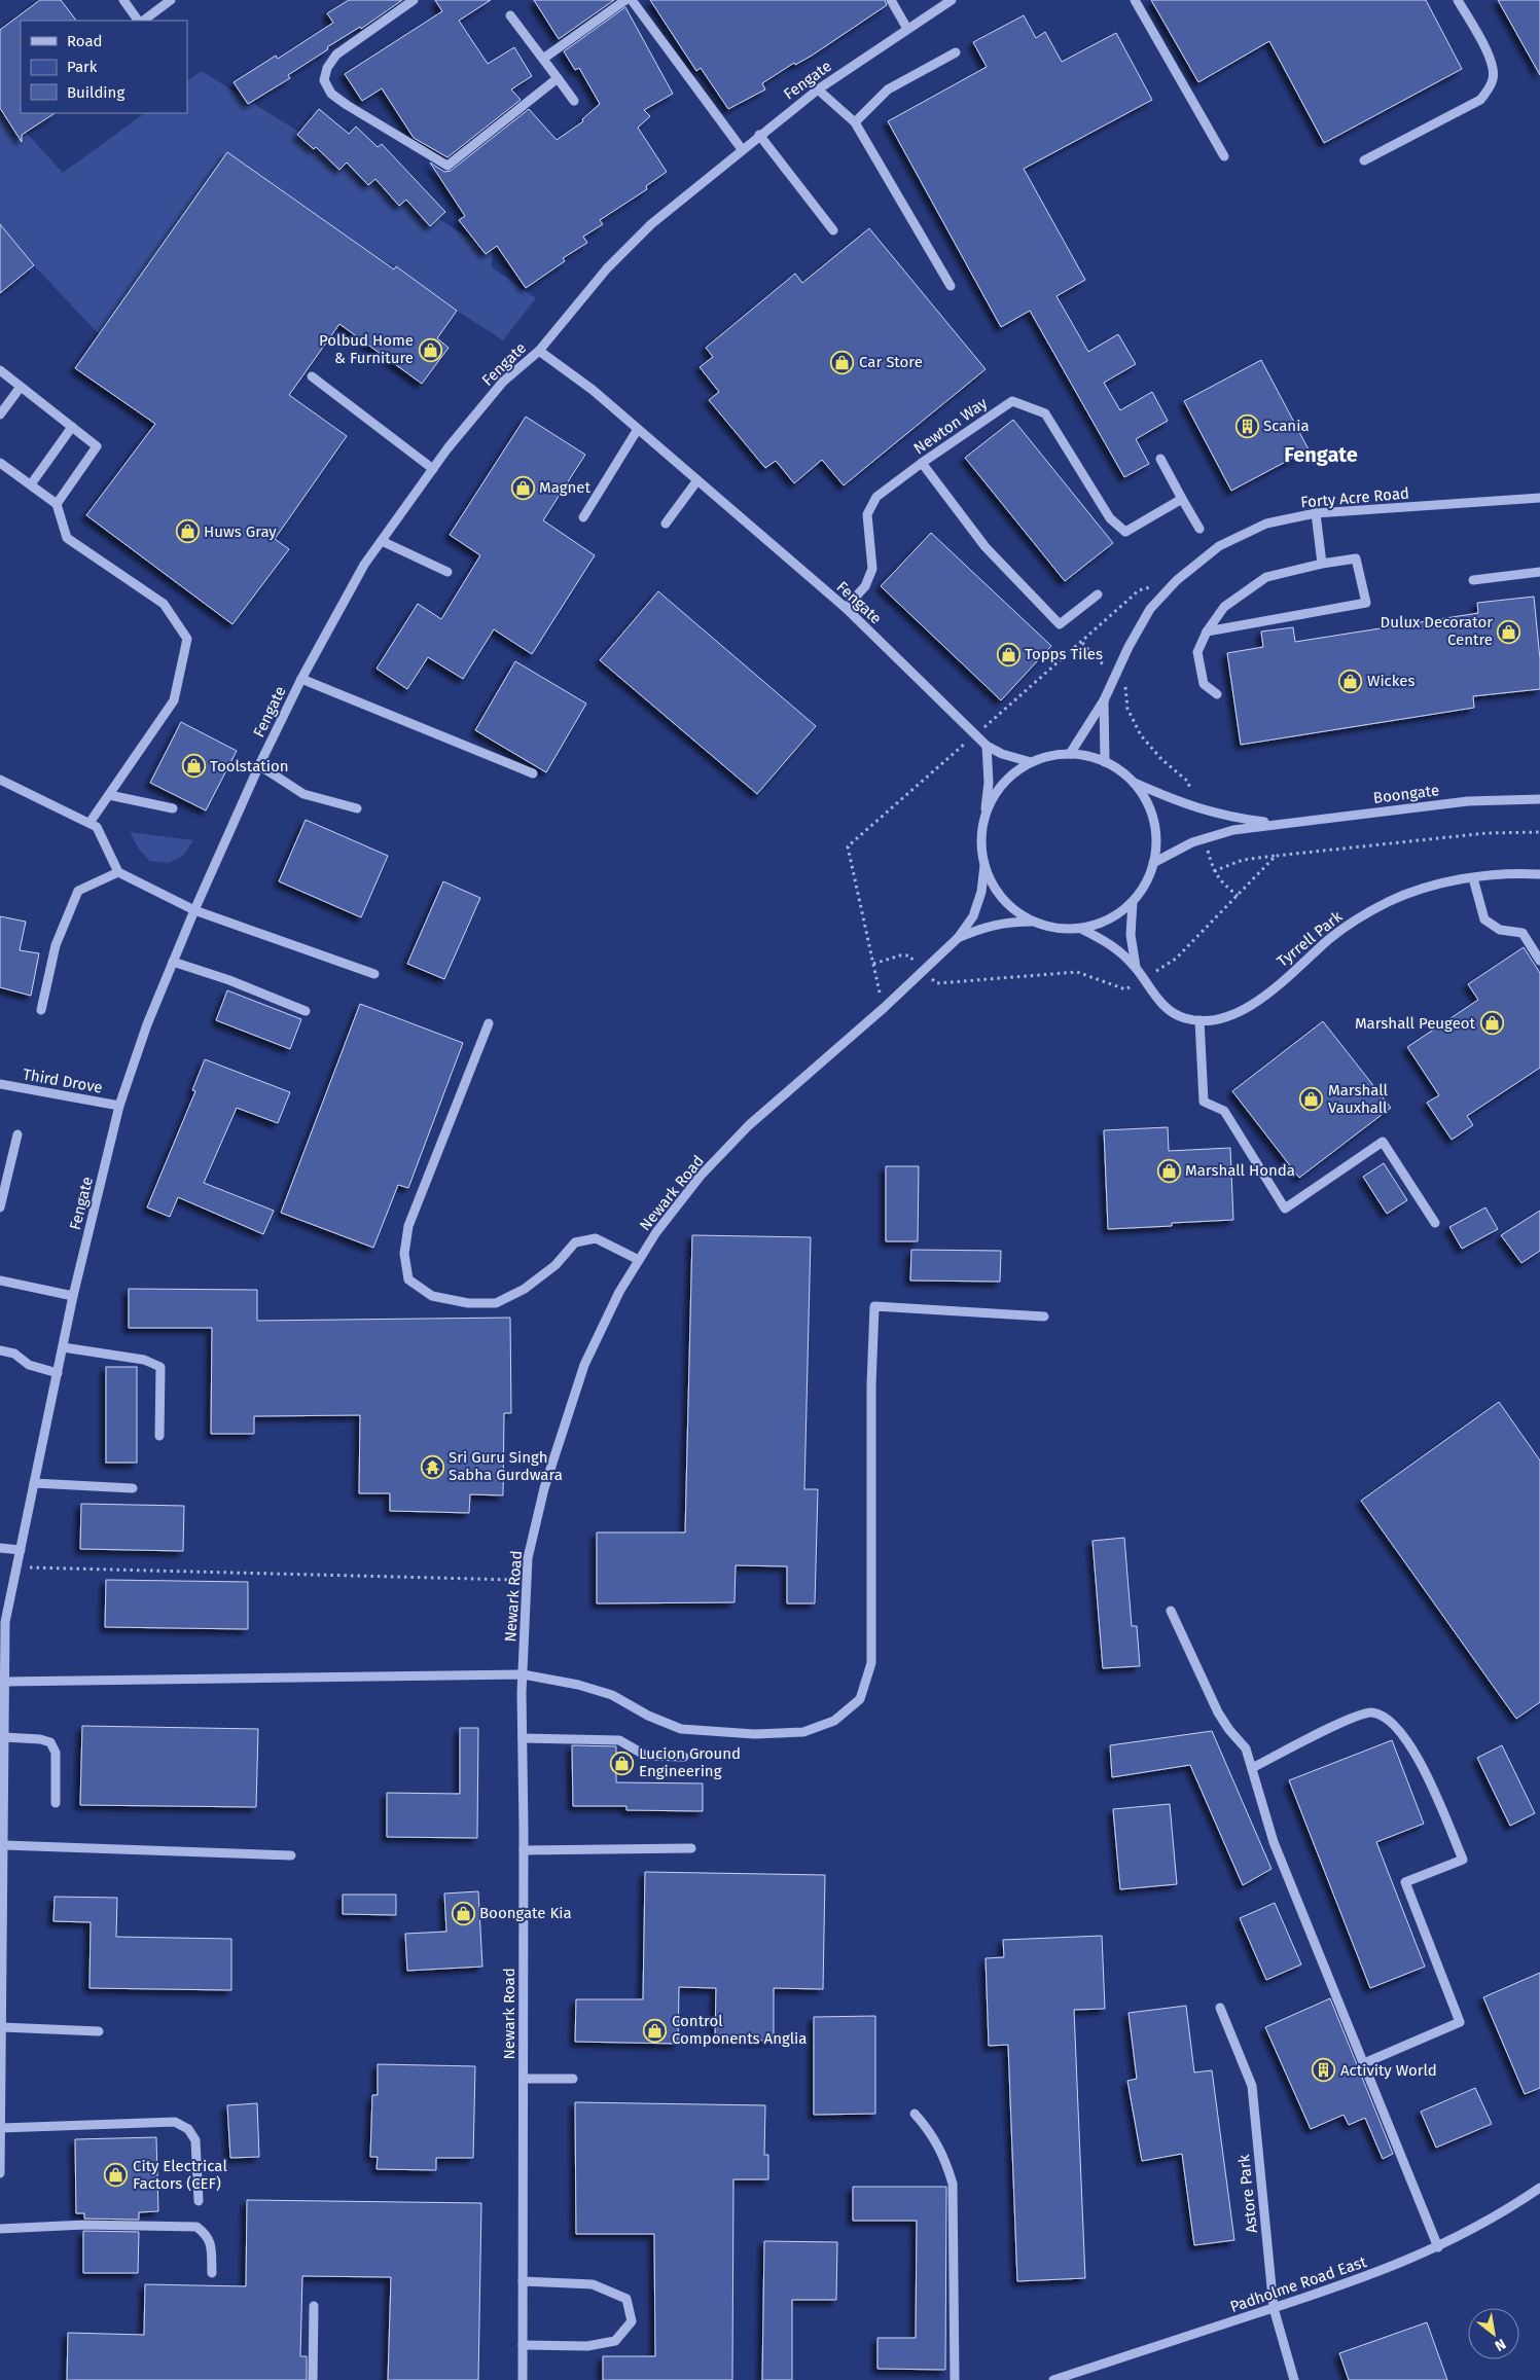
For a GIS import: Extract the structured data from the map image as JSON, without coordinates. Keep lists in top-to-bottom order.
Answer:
{
  "streets": {
    "street": [
      "Fengate",
      "Newton Way",
      "Forty Acre Road",
      "Boongate",
      "Tyrrell Park",
      "Third Drove",
      "Newark Road",
      "Astore Park",
      "Padholme Road East"
    ]
  },
  "crossings": [
    ["Fengate", "Newton Way"],
    ["Fengate", "Forty Acre Road"],
    ["Fengate", "Boongate"],
    ["Fengate", "Third Drove"],
    ["Fengate", "Newark Road"],
    ["Forty Acre Road", "Boongate"],
    ["Forty Acre Road", "Newark Road"],
    ["Boongate", "Newark Road"],
    ["Astore Park", "Padholme Road East"]
  ],
  "districts": ["Fengate"],
  "places": {
    "shop": [
      "Polbud Home & Furniture",
      "Car Store",
      "Magnet",
      "Huws Gray",
      "Dulux Decorator Centre",
      "Topps Tiles",
      "Wickes",
      "Toolstation",
      "Marshall Peugeot",
      "Marshall Vauxhall",
      "Marshall Honda",
      "Lucion Ground Engineering",
      "Boongate Kia",
      "Control Components Anglia",
      "City Electrical Factors (CEF)"
    ],
    "building": ["Scania", "Activity World"],
    "temple": ["Sri Guru Singh Sabha Gurdwara"]
  },
  "legend": ["Road", "Park", "Building"],
  "north": "bottom right"
}
